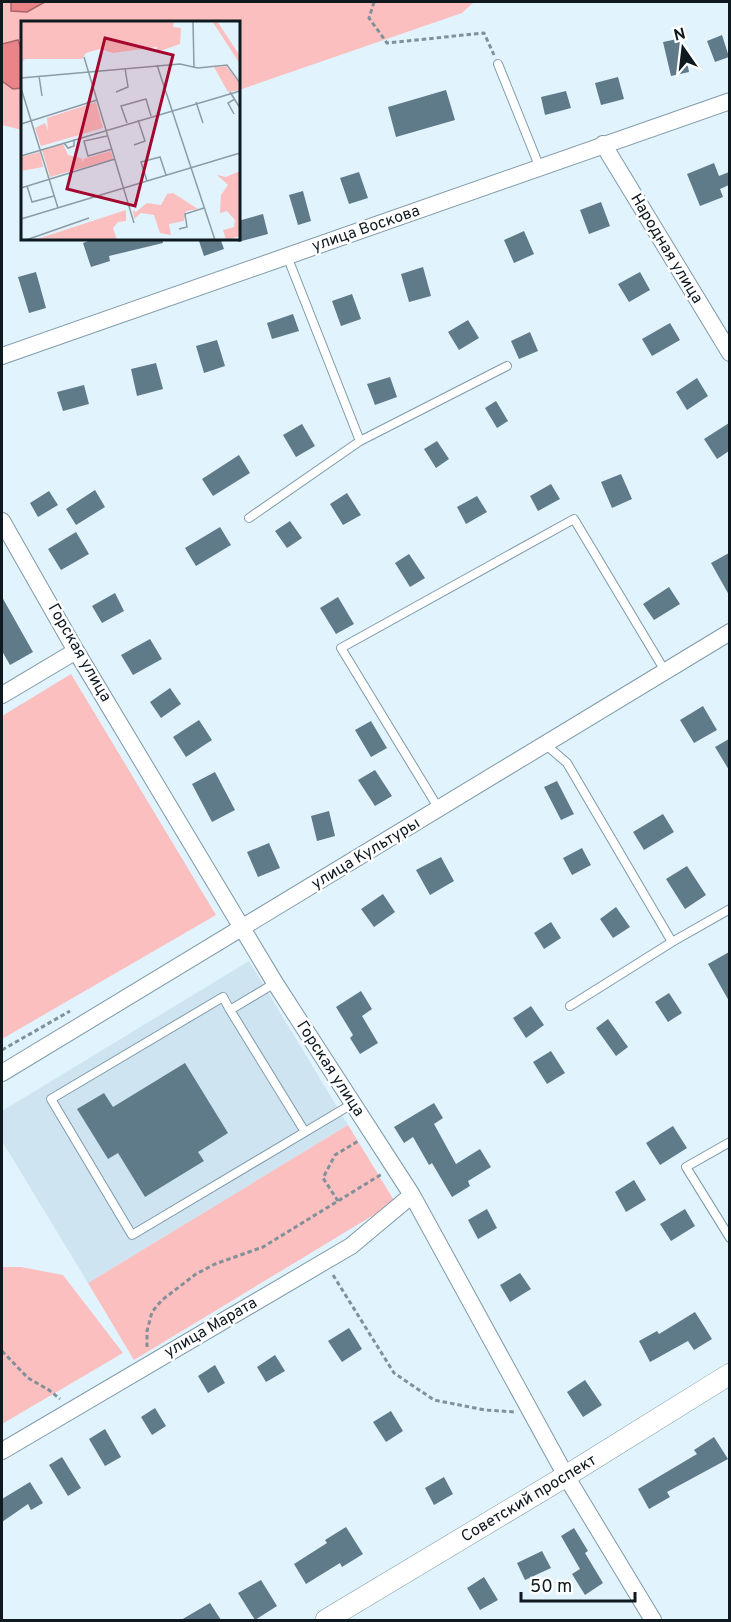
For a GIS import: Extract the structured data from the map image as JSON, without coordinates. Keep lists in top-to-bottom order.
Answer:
{
  "streets": {
    "street": [
      "улица Воскова",
      "Народная улица",
      "Горская улица",
      "улица Культуры",
      "улица Марата",
      "Советский проспект"
    ]
  },
  "crossings": [
    ["улица Воскова", "Народная улица"],
    ["Горская улица", "улица Культуры"],
    ["Горская улица", "улица Марата"],
    ["Горская улица", "Советский проспект"]
  ],
  "scale_bar": "50 m",
  "north": "top"
}
